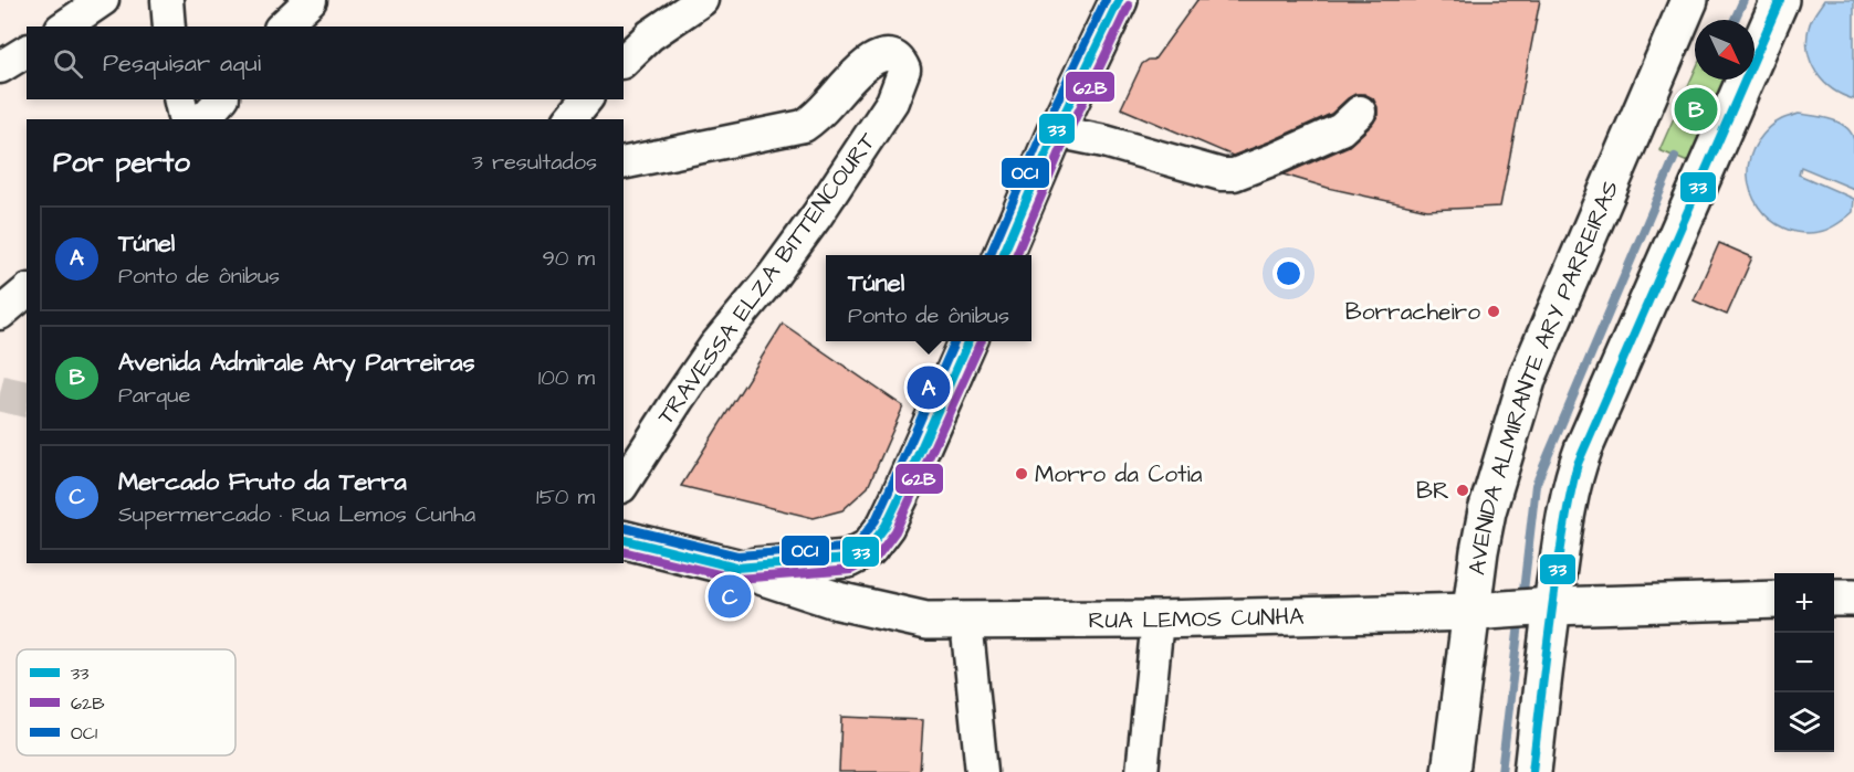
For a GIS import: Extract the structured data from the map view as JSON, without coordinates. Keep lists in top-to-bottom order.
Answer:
{
  "streets": {
    "main road": ["AVENIDA ALMIRANTE ARY PARREIRAS", "RUA LEMOS CUNHA"],
    "street": ["TRAVESSA ELZA BITTENCOURT"]
  },
  "crossings": [
    ["AVENIDA ALMIRANTE ARY PARREIRAS", "RUA LEMOS CUNHA"]
  ],
  "places": ["Borracheiro", "Morro da Cotia", "BR"],
  "lines": ["transit line 33", "transit line OC1", "transit line 62B"],
  "legend": ["33", "62B", "OC1"],
  "north": "bottom right",
  "page": {
    "search": "Pesquisar aqui",
    "pins": ["B", "A", "C"],
    "heading": ["Por perto", "3 resultados"],
    "list": [
      {
        "mark": "A",
        "name": "Túnel",
        "note": "Ponto de ônibus",
        "value": "90 m"
      },
      {
        "mark": "B",
        "name": "Avenida Admirale Ary Parreiras",
        "note": "Parque",
        "value": "100 m"
      },
      {
        "mark": "C",
        "name": "Mercado Fruto da Terra",
        "note": "Supermercado · Rua Lemos Cunha",
        "value": "150 m"
      }
    ],
    "popup": ["Túnel", "Ponto de ônibus"],
    "map_buttons": ["+", "−"]
  }
}
